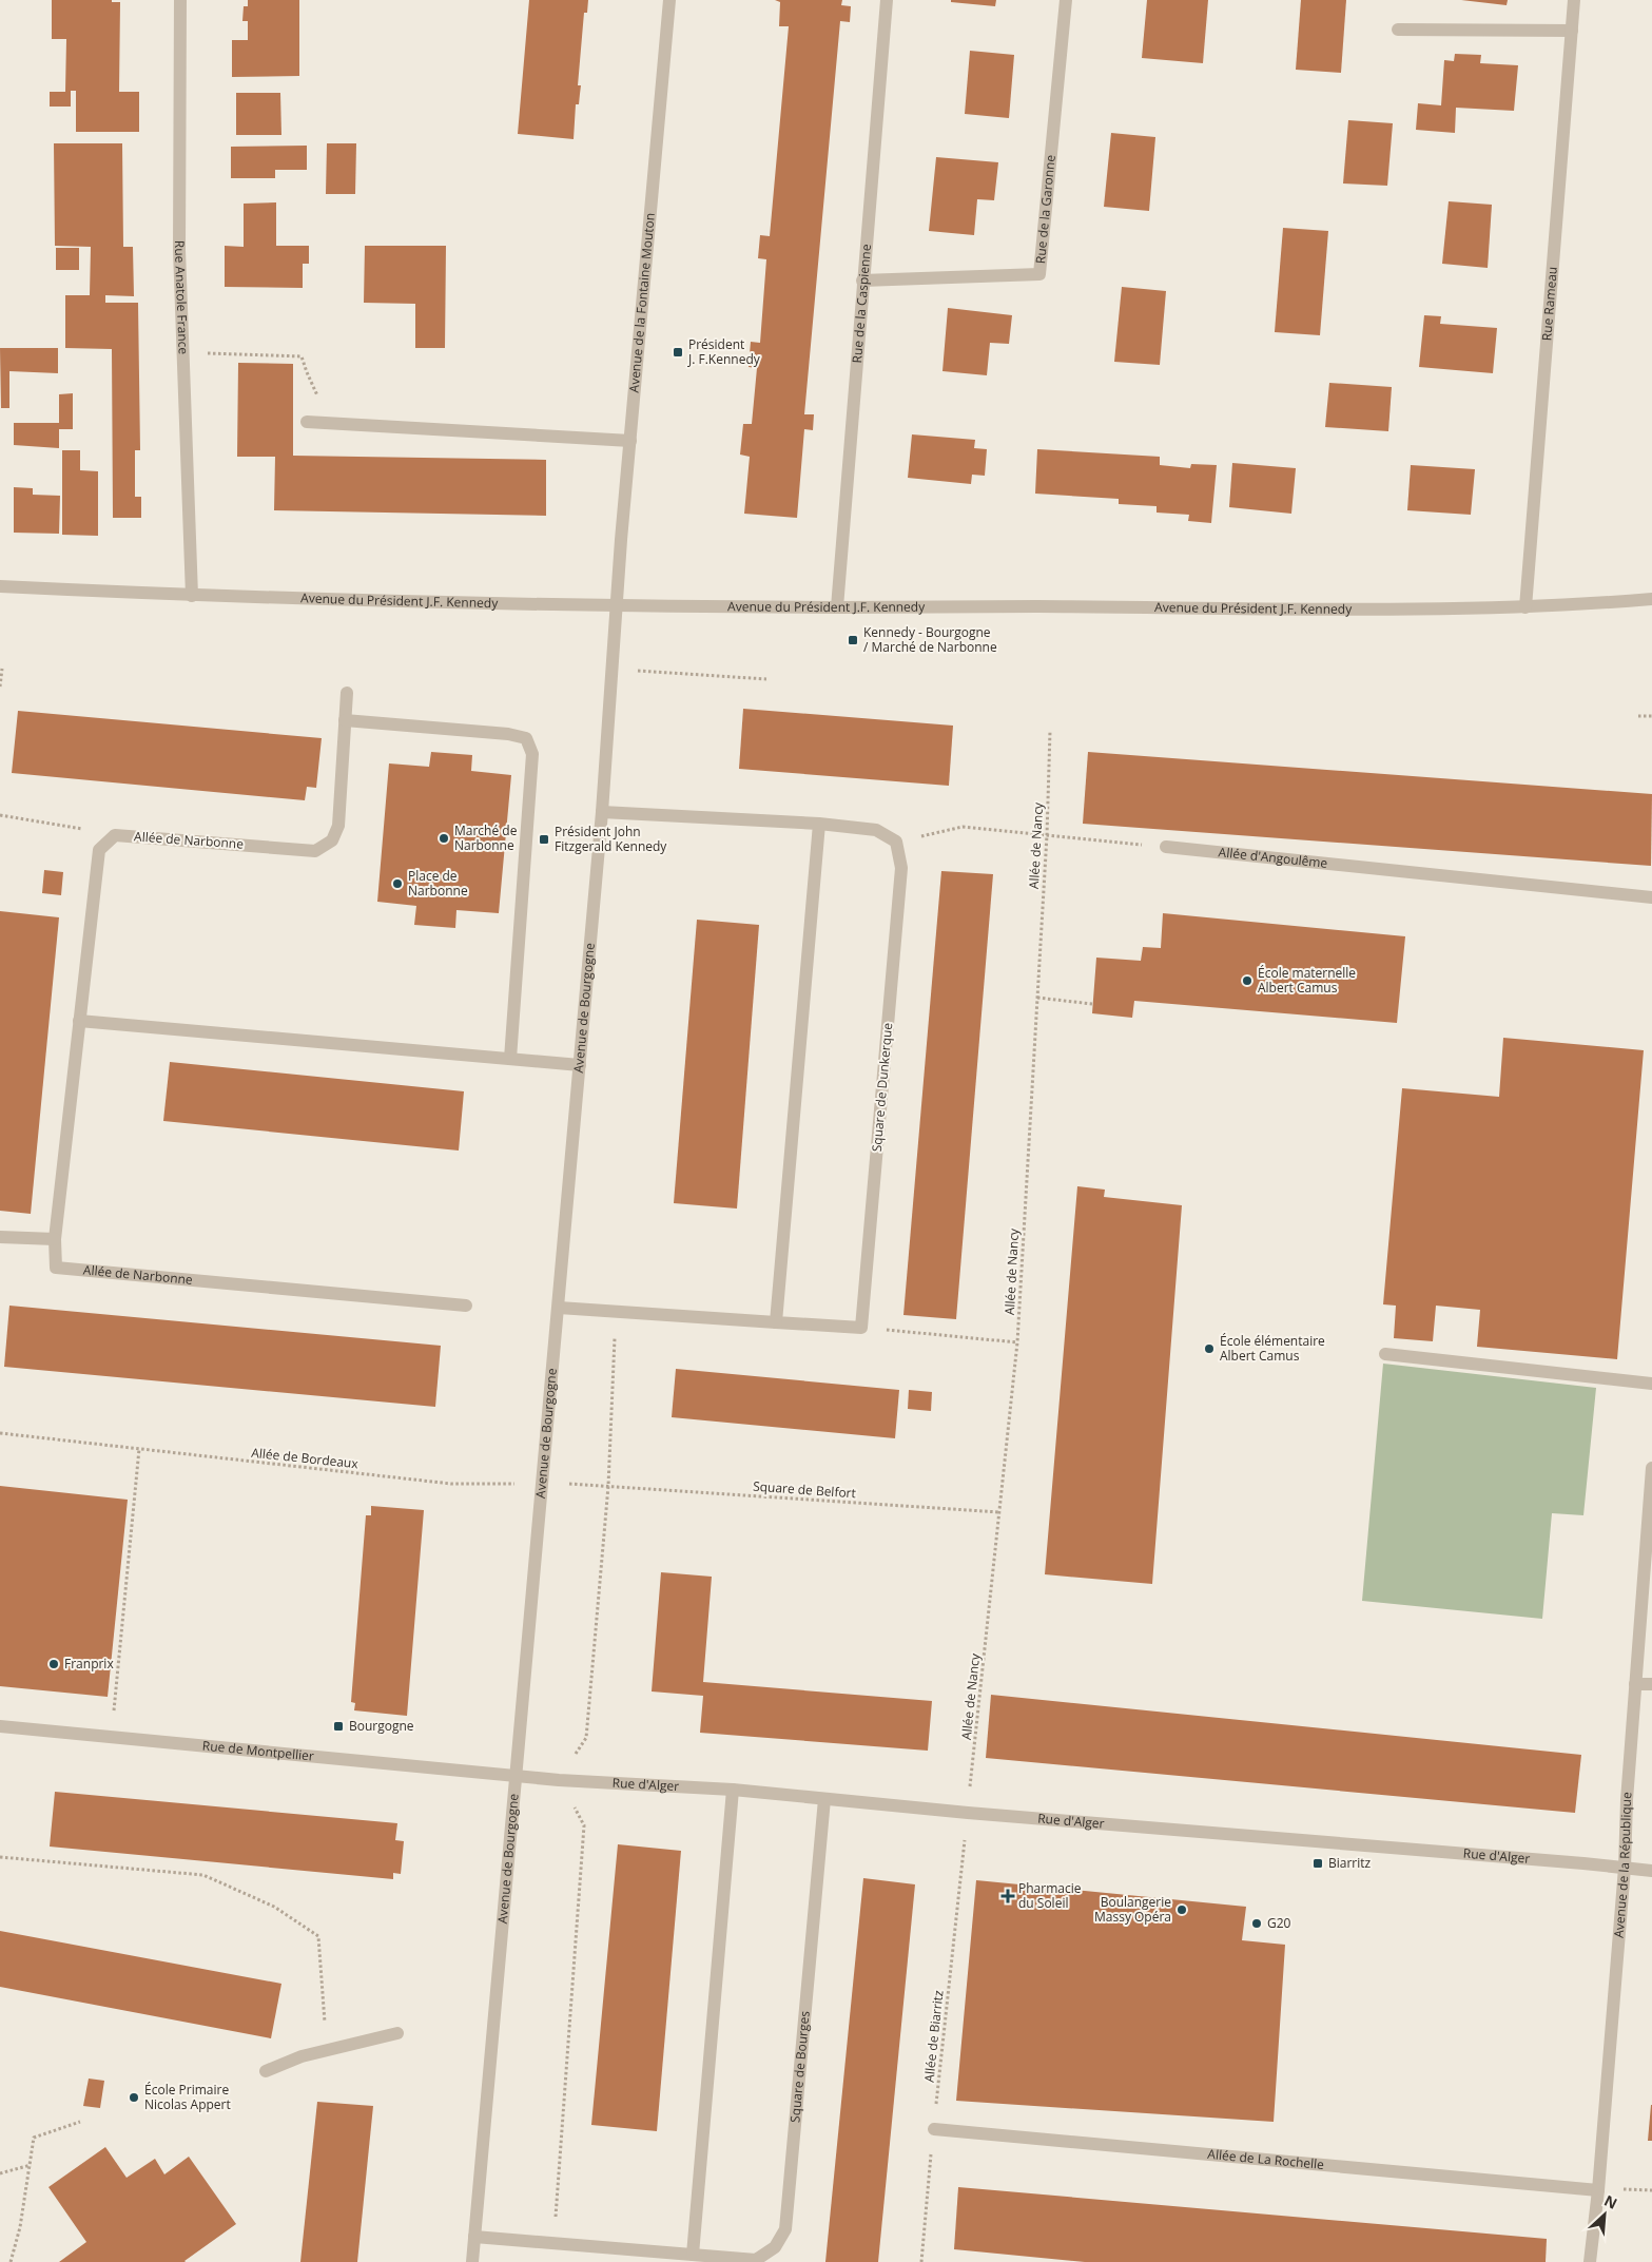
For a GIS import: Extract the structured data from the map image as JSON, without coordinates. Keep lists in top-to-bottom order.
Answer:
{
  "streets": {
    "street": [
      "Rue de la Garonne",
      "Rue Anatole France",
      "Avenue de la Fontaine Mouton",
      "Rue de la Caspienne",
      "Rue Rameau",
      "Avenue du Président J.F. Kennedy",
      "Allée de Narbonne",
      "Allée d'Angoulême",
      "Avenue de Bourgogne",
      "Square de Dunkerque",
      "Rue de Montpellier",
      "Rue d'Alger",
      "Avenue de la République",
      "Square de Bourges",
      "Allée de La Rochelle"
    ],
    "path": [
      "Allée de Nancy",
      "Allée de Bordeaux",
      "Square de Belfort",
      "Allée de Biarritz"
    ]
  },
  "crossings": [
    ["Rue de la Garonne", "Rue de la Caspienne"],
    ["Rue Anatole France", "Avenue du Président J.F. Kennedy"],
    ["Avenue de la Fontaine Mouton", "Avenue du Président J.F. Kennedy"],
    ["Avenue de la Fontaine Mouton", "Avenue de Bourgogne"],
    ["Rue de la Caspienne", "Avenue du Président J.F. Kennedy"],
    ["Rue Rameau", "Avenue du Président J.F. Kennedy"],
    ["Avenue du Président J.F. Kennedy", "Avenue de Bourgogne"],
    ["Allée de Nancy", "Square de Belfort"],
    ["Allée de Nancy", "Rue d'Alger"],
    ["Allée de Nancy", "Allée de Biarritz"],
    ["Avenue de Bourgogne", "Allée de Bordeaux"],
    ["Avenue de Bourgogne", "Rue de Montpellier"],
    ["Avenue de Bourgogne", "Rue d'Alger"],
    ["Avenue de Bourgogne", "Square de Bourges"],
    ["Allée de Bordeaux", "Square de Belfort"],
    ["Rue de Montpellier", "Rue d'Alger"],
    ["Rue d'Alger", "Avenue de la République"],
    ["Rue d'Alger", "Allée de Biarritz"],
    ["Rue d'Alger", "Square de Bourges"],
    ["Avenue de la République", "Allée de La Rochelle"],
    ["Allée de Biarritz", "Allée de La Rochelle"]
  ],
  "places": {
    "transit": [
      "Président J. F.Kennedy",
      "Kennedy - Bourgogne / Marché de Narbonne",
      "Président John Fitzgerald Kennedy",
      "Bourgogne",
      "Biarritz"
    ],
    "other": [
      "Marché de Narbonne",
      "Place de Narbonne",
      "École maternelle Albert Camus",
      "École élémentaire Albert Camus",
      "Franprix",
      "Boulangerie Massy Opéra",
      "G20",
      "École Primaire Nicolas Appert"
    ],
    "health": ["Pharmacie du Soleil"]
  },
  "north": "top right"
}
